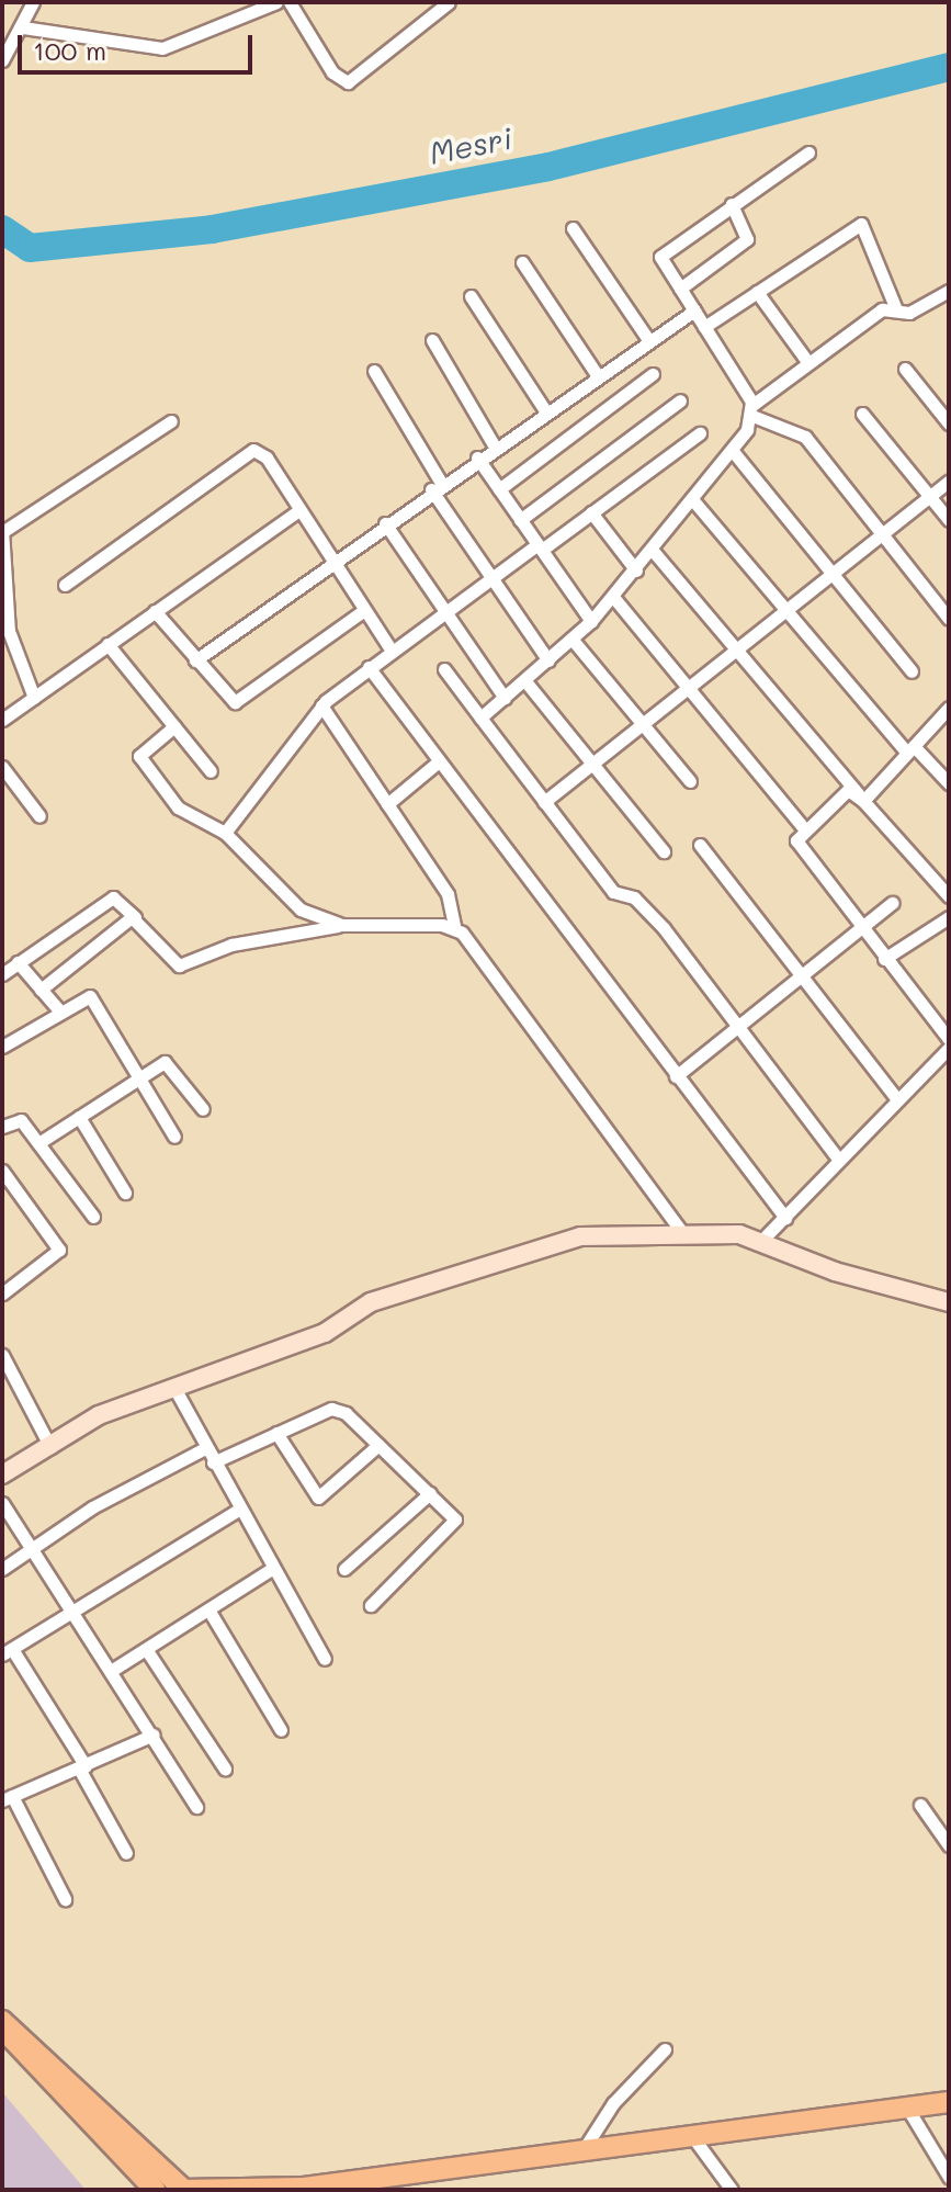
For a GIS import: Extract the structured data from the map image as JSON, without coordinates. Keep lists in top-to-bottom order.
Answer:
{
  "water": ["Mesri"],
  "scale_bar": "100 m"
}
